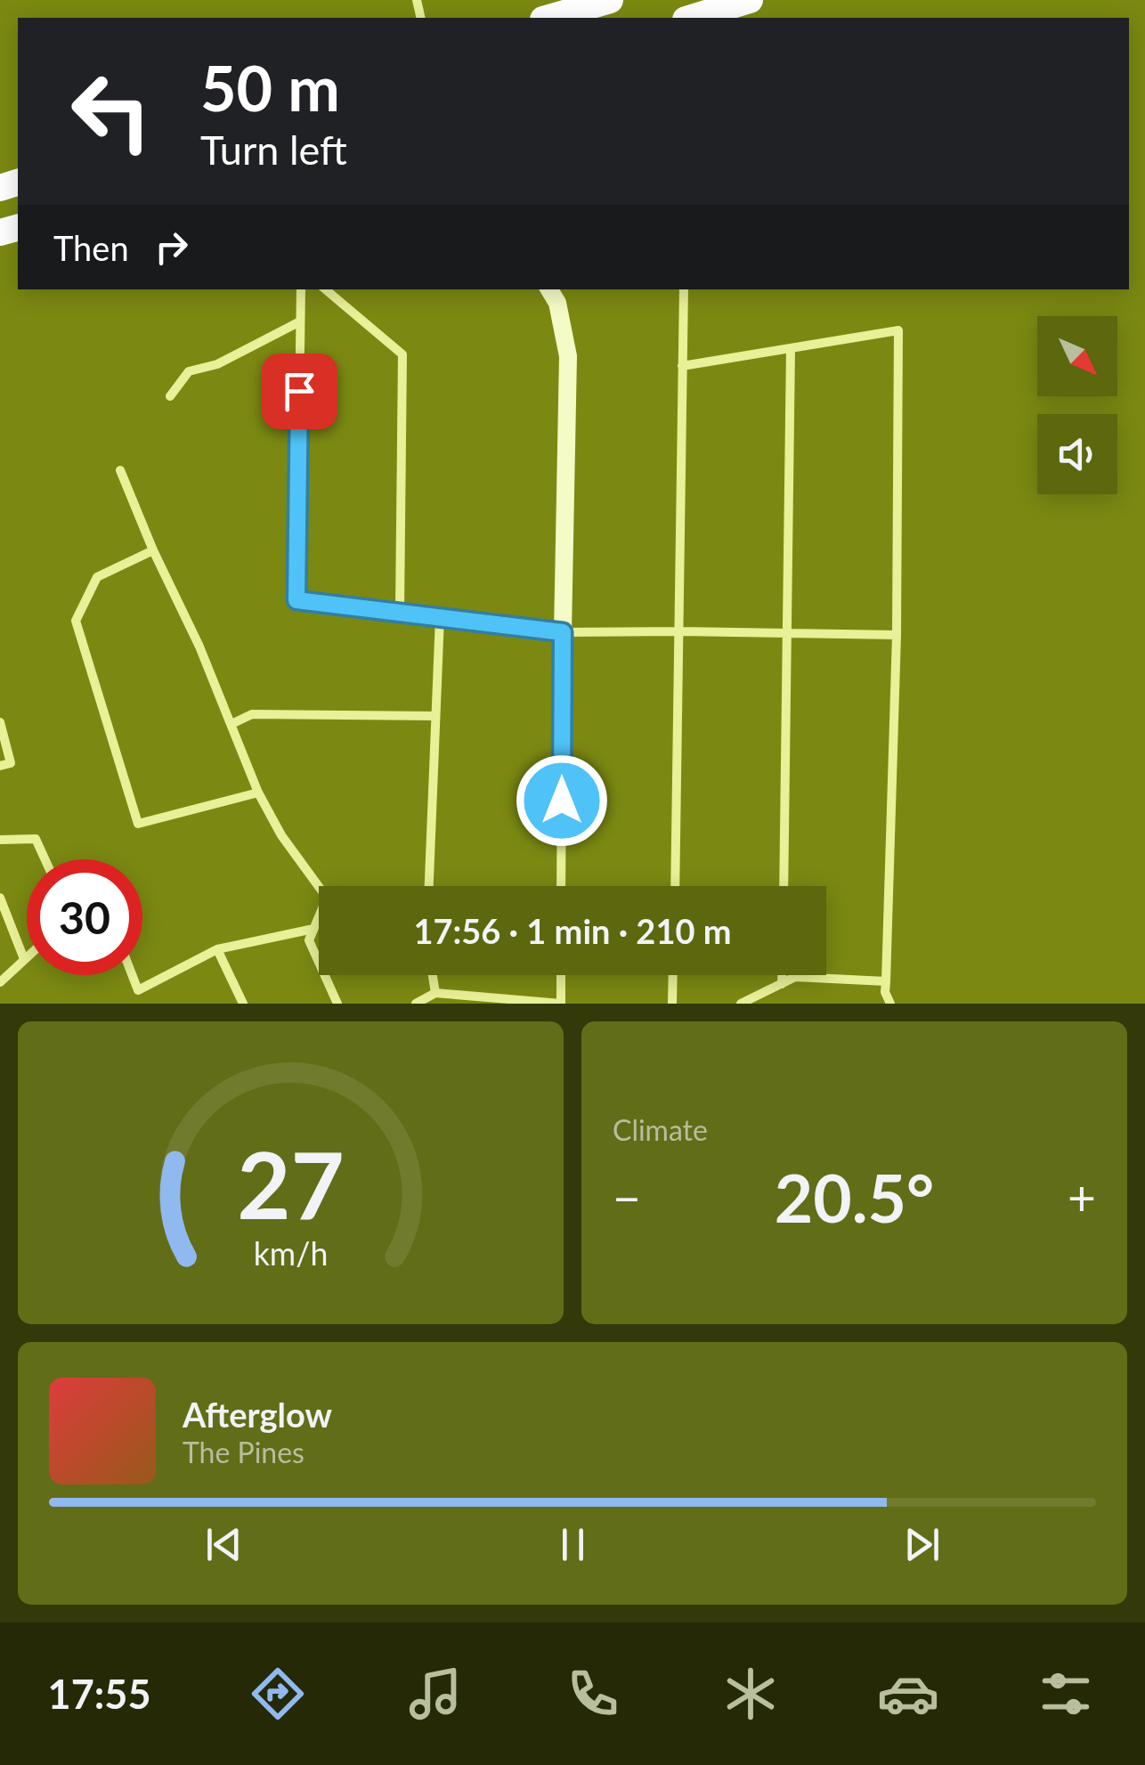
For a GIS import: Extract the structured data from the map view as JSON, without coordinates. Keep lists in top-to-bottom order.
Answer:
{
  "north": "bottom right",
  "page": {
    "turn": ["50 m", "Turn left"],
    "then": "Then",
    "limit": "30",
    "trip": "17:56 · 1 min · 210 m",
    "tile": "Climate",
    "heat": ["−", "20.5°", "+"],
    "song": ["Afterglow", "The Pines"],
    "tabs": "17:55",
    "gauge": ["27", "km/h"]
  }
}
